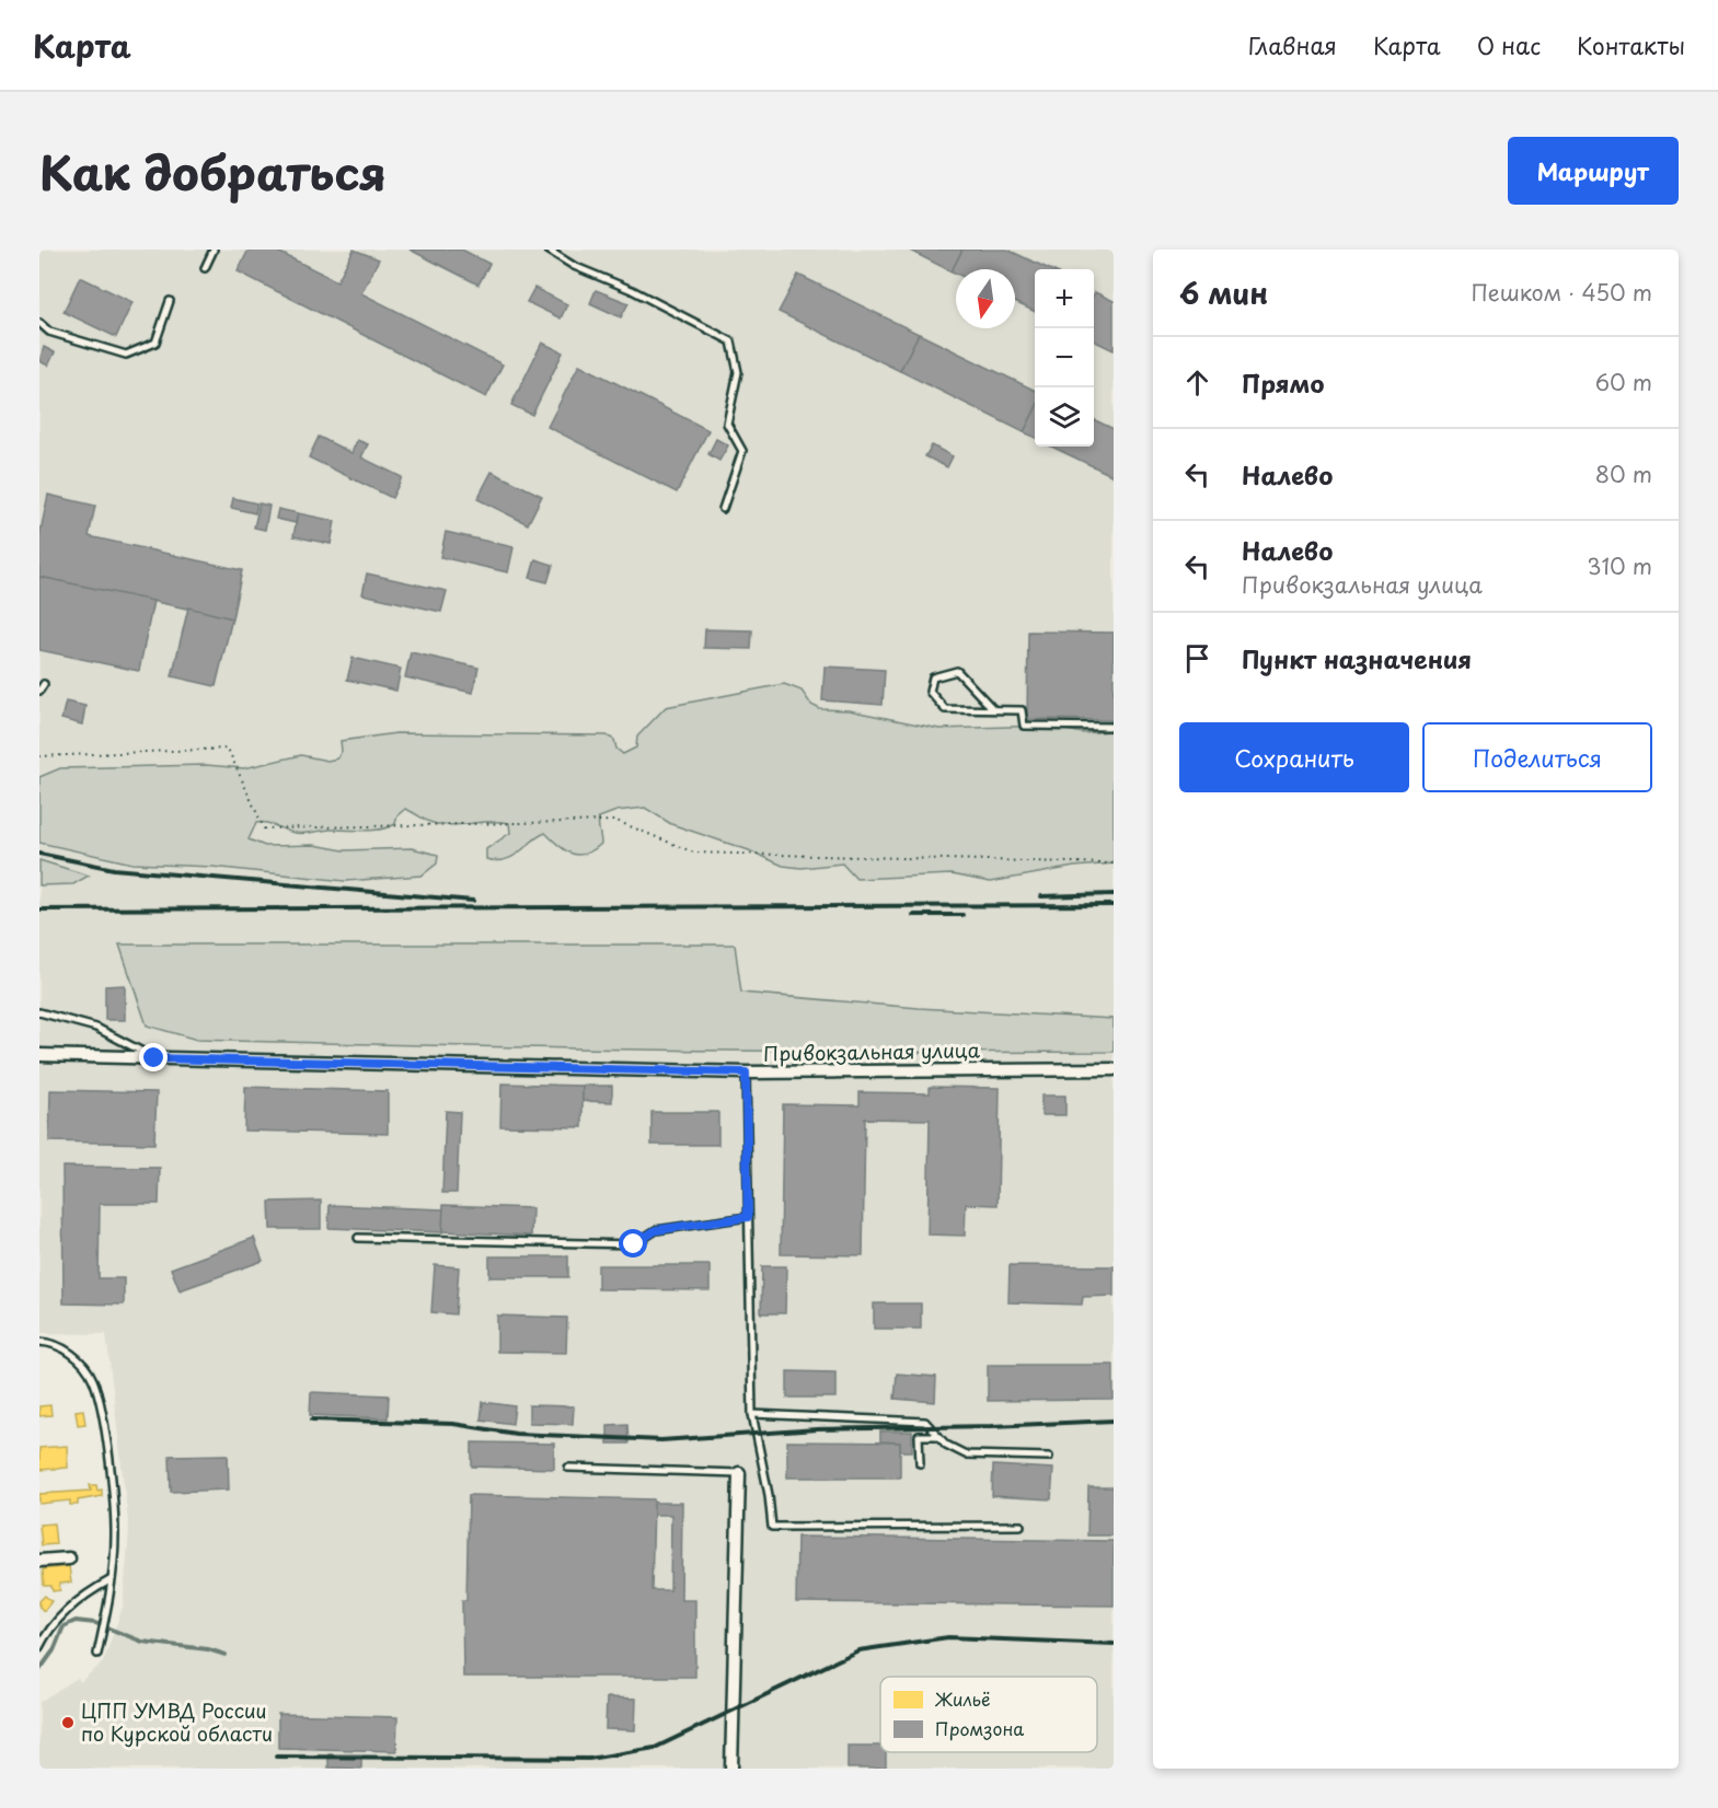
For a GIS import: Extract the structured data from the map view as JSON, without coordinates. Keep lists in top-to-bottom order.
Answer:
{
  "streets": {
    "street": ["Привокзальная улица"]
  },
  "places": ["ЦПП УМВД России по Курской области"],
  "legend": ["Жильё", "Промзона"],
  "north": "bottom",
  "page": {
    "header": "Карта",
    "nav": [
      "Главная",
      "Карта",
      "О нас",
      "Контакты"
    ],
    "title": "Как добраться",
    "buttons": [
      "Маршрут",
      ["Сохранить", "Поделиться"]
    ],
    "heading": ["6 мин", "Пешком · 450 m"],
    "map_buttons": ["+", "−"],
    "list": [
      ["Прямо", "60 m"],
      ["Налево", "80 m"],
      ["Налево", "Привокзальная улица", "310 m"],
      "Пункт назначения"
    ]
  }
}
